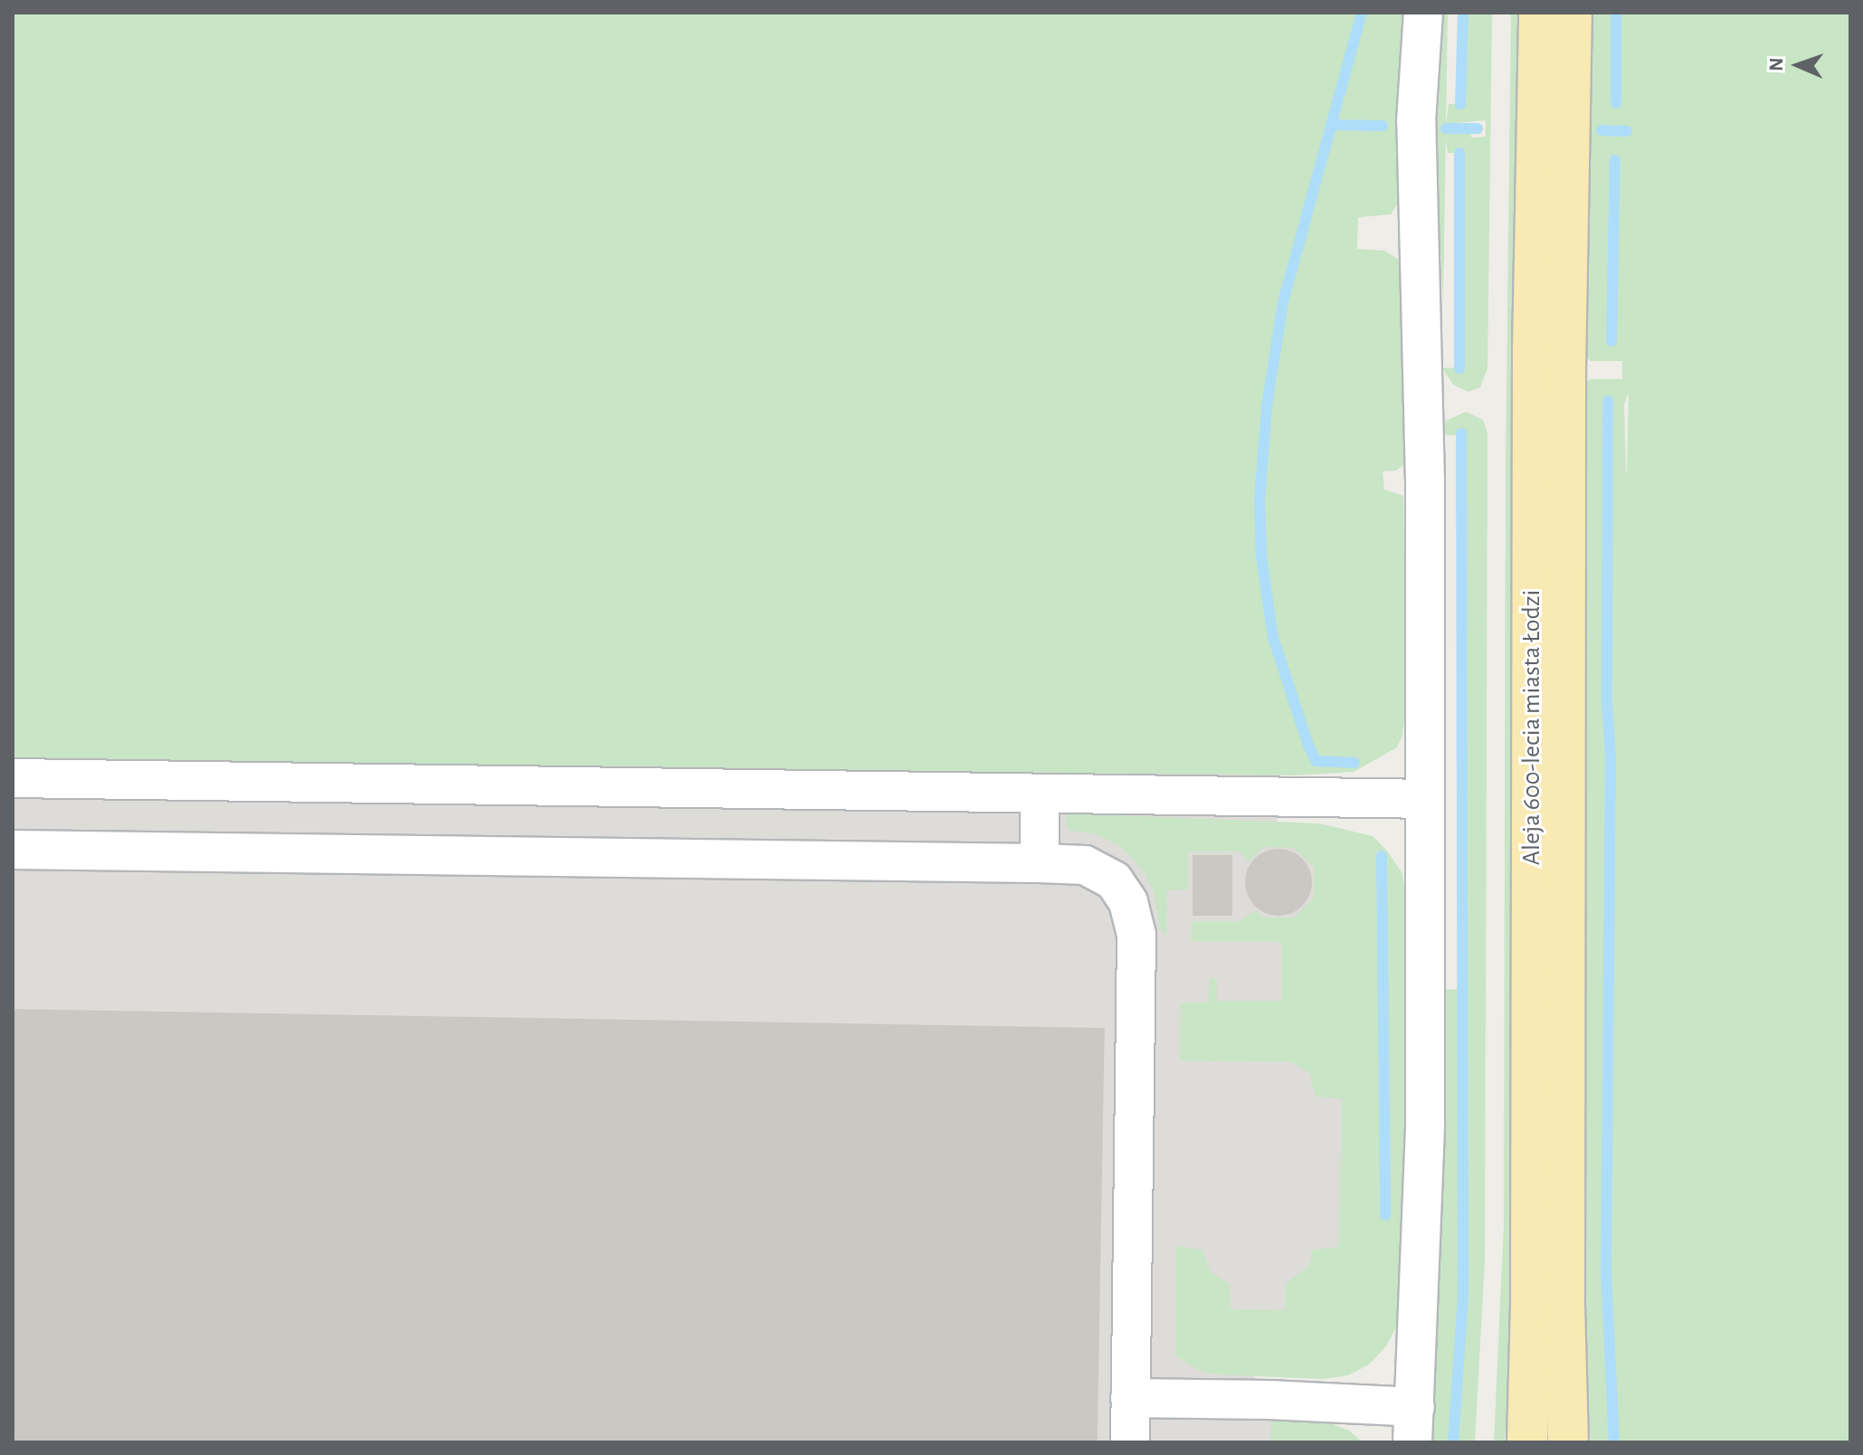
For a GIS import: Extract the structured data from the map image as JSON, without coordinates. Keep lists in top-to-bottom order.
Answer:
{
  "streets": {
    "main road": ["Aleja 600-lecia miasta Łodzi"]
  },
  "north": "left"
}
